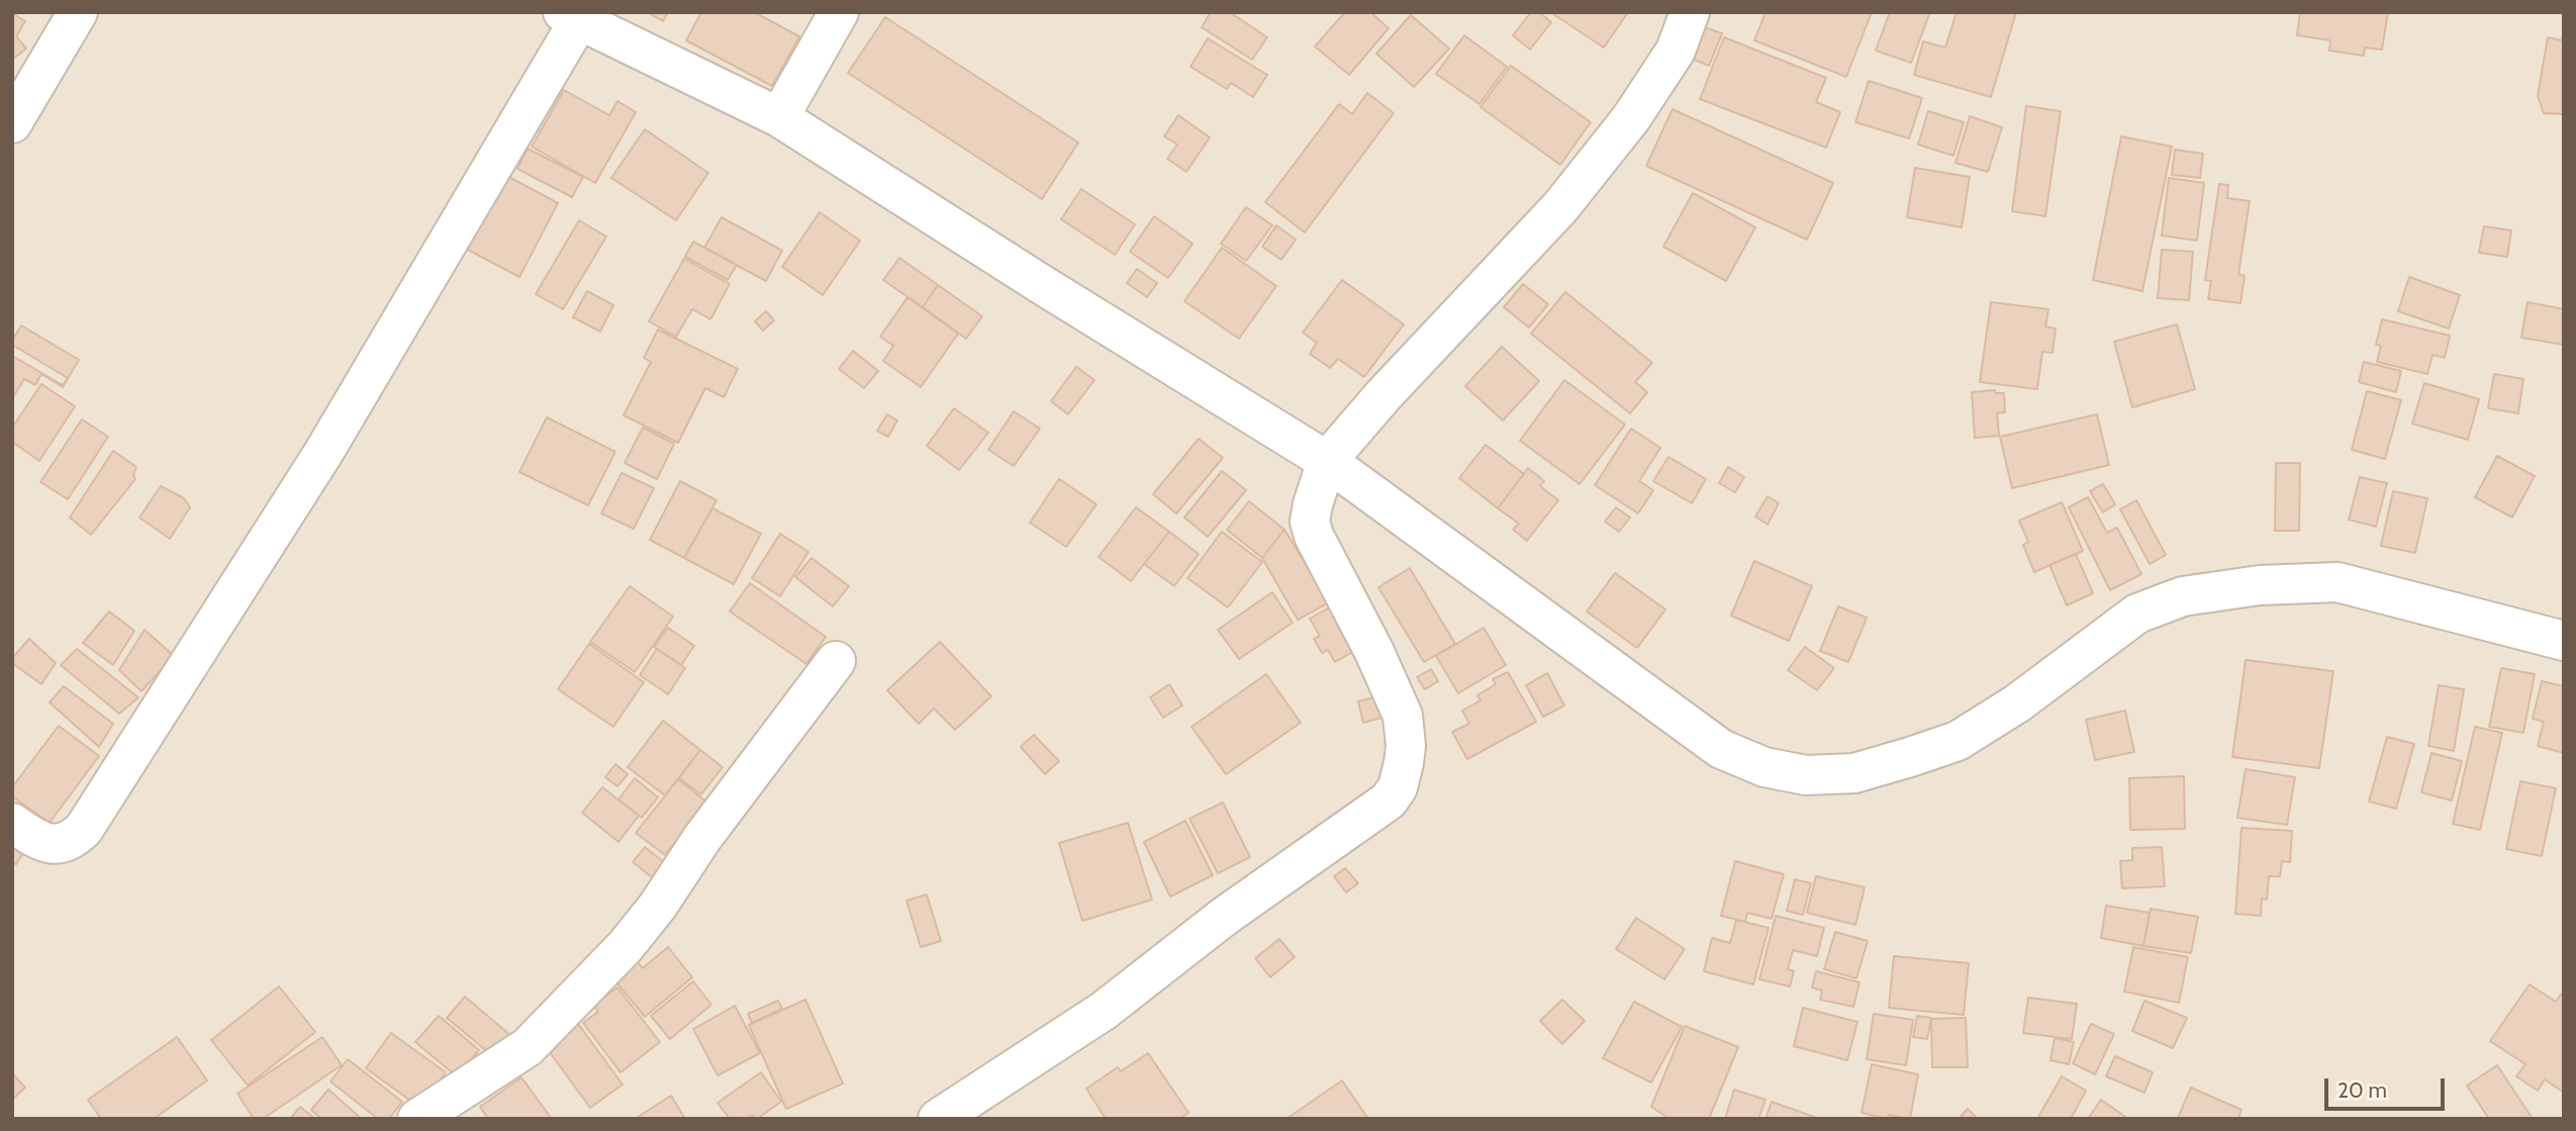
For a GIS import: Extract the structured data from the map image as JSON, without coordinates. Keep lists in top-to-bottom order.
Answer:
{
  "scale_bar": "20 m"
}
